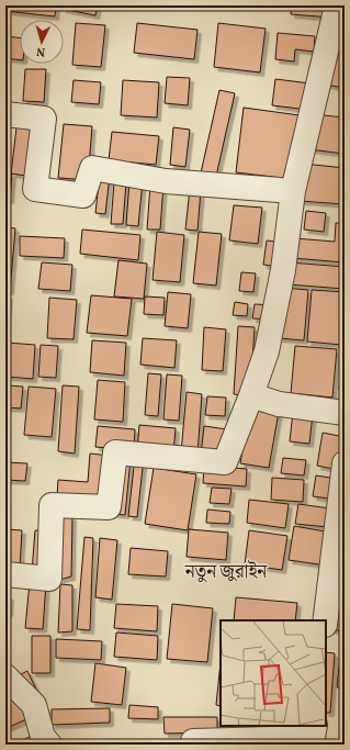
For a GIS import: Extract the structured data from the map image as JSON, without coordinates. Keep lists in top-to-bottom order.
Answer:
{
  "districts": ["নতুন জুরাইন"],
  "north": "bottom"
}
